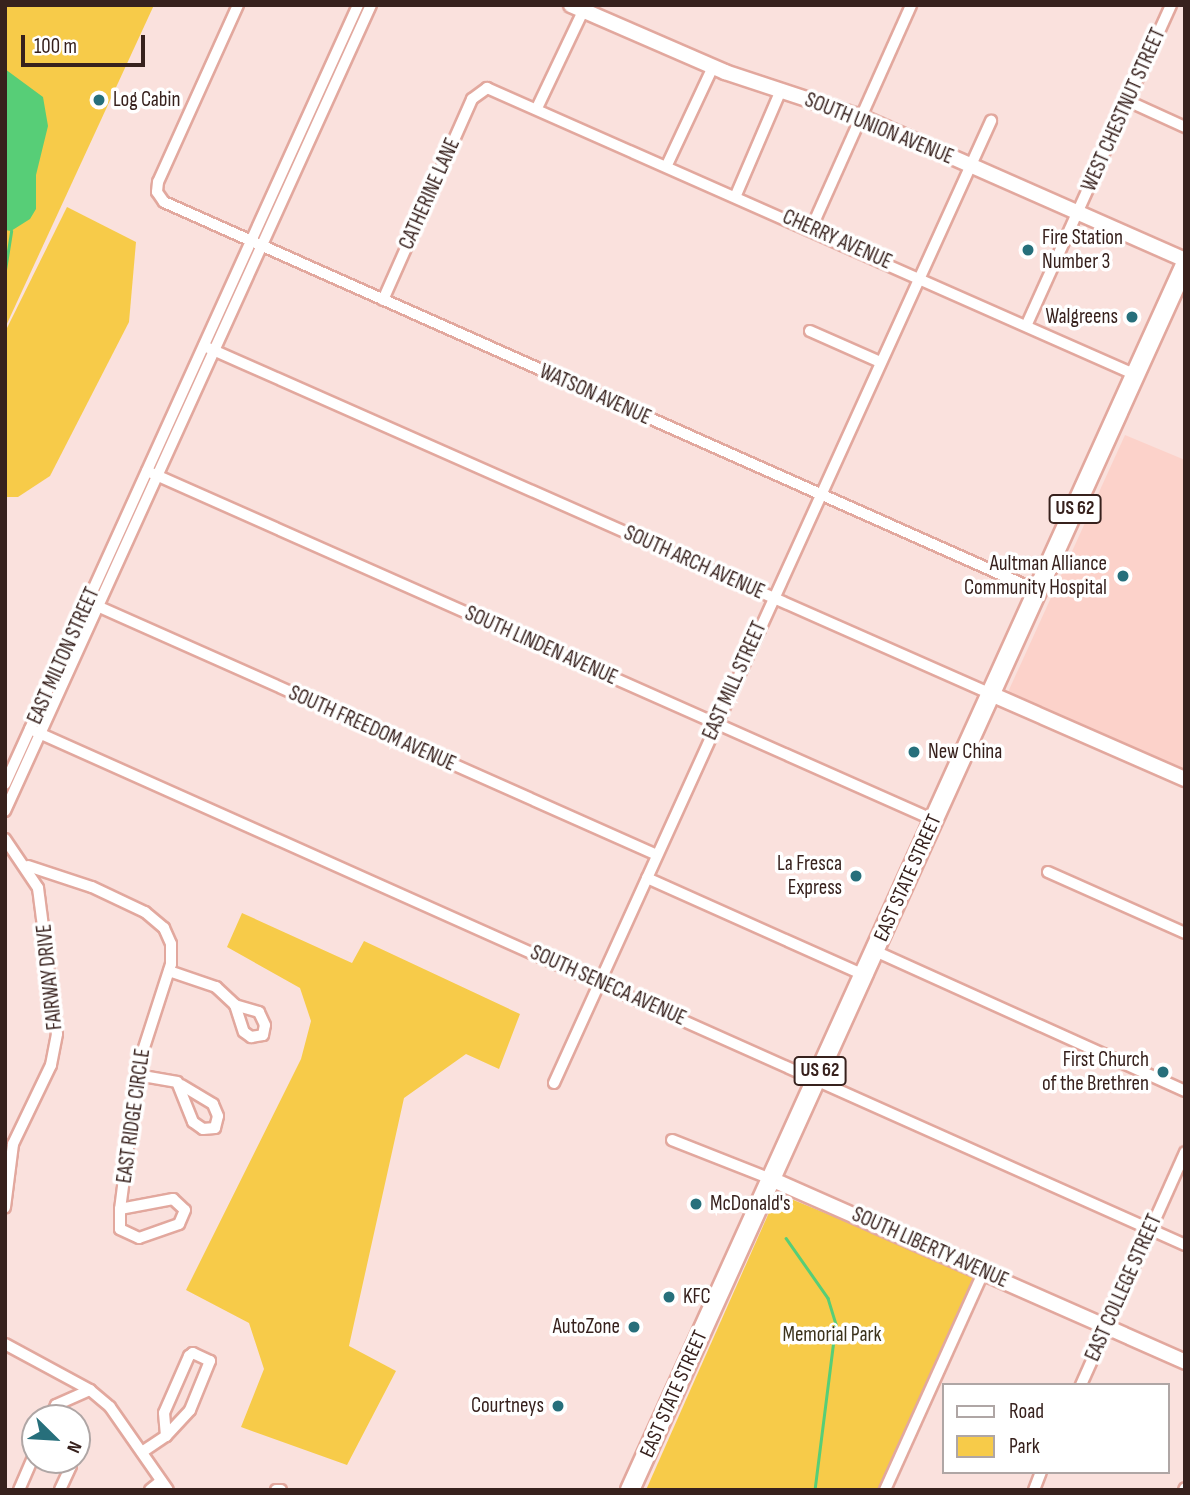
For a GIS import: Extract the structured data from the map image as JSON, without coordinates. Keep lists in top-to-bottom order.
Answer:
{
  "streets": {
    "highway": ["US 62", "EAST STATE STREET"],
    "street": [
      "WEST CHESTNUT STREET",
      "SOUTH UNION AVENUE",
      "CATHERINE LANE",
      "CHERRY AVENUE",
      "WATSON AVENUE",
      "SOUTH ARCH AVENUE",
      "SOUTH LINDEN AVENUE",
      "EAST MILTON STREET",
      "EAST MILL STREET",
      "SOUTH FREEDOM AVENUE",
      "FAIRWAY DRIVE",
      "SOUTH SENECA AVENUE",
      "EAST RIDGE CIRCLE",
      "SOUTH LIBERTY AVENUE",
      "EAST COLLEGE STREET"
    ]
  },
  "crossings": [
    ["WEST CHESTNUT STREET", "SOUTH UNION AVENUE"],
    ["WEST CHESTNUT STREET", "CHERRY AVENUE"],
    ["SOUTH UNION AVENUE", "EAST MILL STREET"],
    ["SOUTH UNION AVENUE", "EAST STATE STREET"],
    ["CATHERINE LANE", "CHERRY AVENUE"],
    ["CATHERINE LANE", "WATSON AVENUE"],
    ["CHERRY AVENUE", "EAST MILL STREET"],
    ["CHERRY AVENUE", "EAST STATE STREET"],
    ["WATSON AVENUE", "EAST MILTON STREET"],
    ["WATSON AVENUE", "EAST MILL STREET"],
    ["WATSON AVENUE", "EAST STATE STREET"],
    ["SOUTH ARCH AVENUE", "EAST MILTON STREET"],
    ["SOUTH ARCH AVENUE", "EAST MILL STREET"],
    ["SOUTH ARCH AVENUE", "EAST STATE STREET"],
    ["SOUTH LINDEN AVENUE", "EAST MILTON STREET"],
    ["SOUTH LINDEN AVENUE", "EAST MILL STREET"],
    ["SOUTH LINDEN AVENUE", "EAST STATE STREET"],
    ["EAST MILTON STREET", "SOUTH FREEDOM AVENUE"],
    ["EAST MILTON STREET", "SOUTH SENECA AVENUE"],
    ["EAST MILL STREET", "SOUTH FREEDOM AVENUE"],
    ["EAST MILL STREET", "SOUTH SENECA AVENUE"],
    ["EAST STATE STREET", "SOUTH SENECA AVENUE"],
    ["EAST STATE STREET", "SOUTH LIBERTY AVENUE"],
    ["FAIRWAY DRIVE", "EAST RIDGE CIRCLE"],
    ["SOUTH SENECA AVENUE", "EAST COLLEGE STREET"],
    ["SOUTH LIBERTY AVENUE", "EAST COLLEGE STREET"]
  ],
  "parks": ["Memorial Park"],
  "places": [
    "Log Cabin",
    "Fire Station Number 3",
    "Walgreens",
    "Aultman Alliance Community Hospital",
    "New China",
    "La Fresca Express",
    "First Church of the Brethren",
    "McDonald's",
    "KFC",
    "AutoZone",
    "Courtneys"
  ],
  "legend": ["Road", "Park"],
  "scale_bar": "100 m",
  "north": "bottom right"
}
